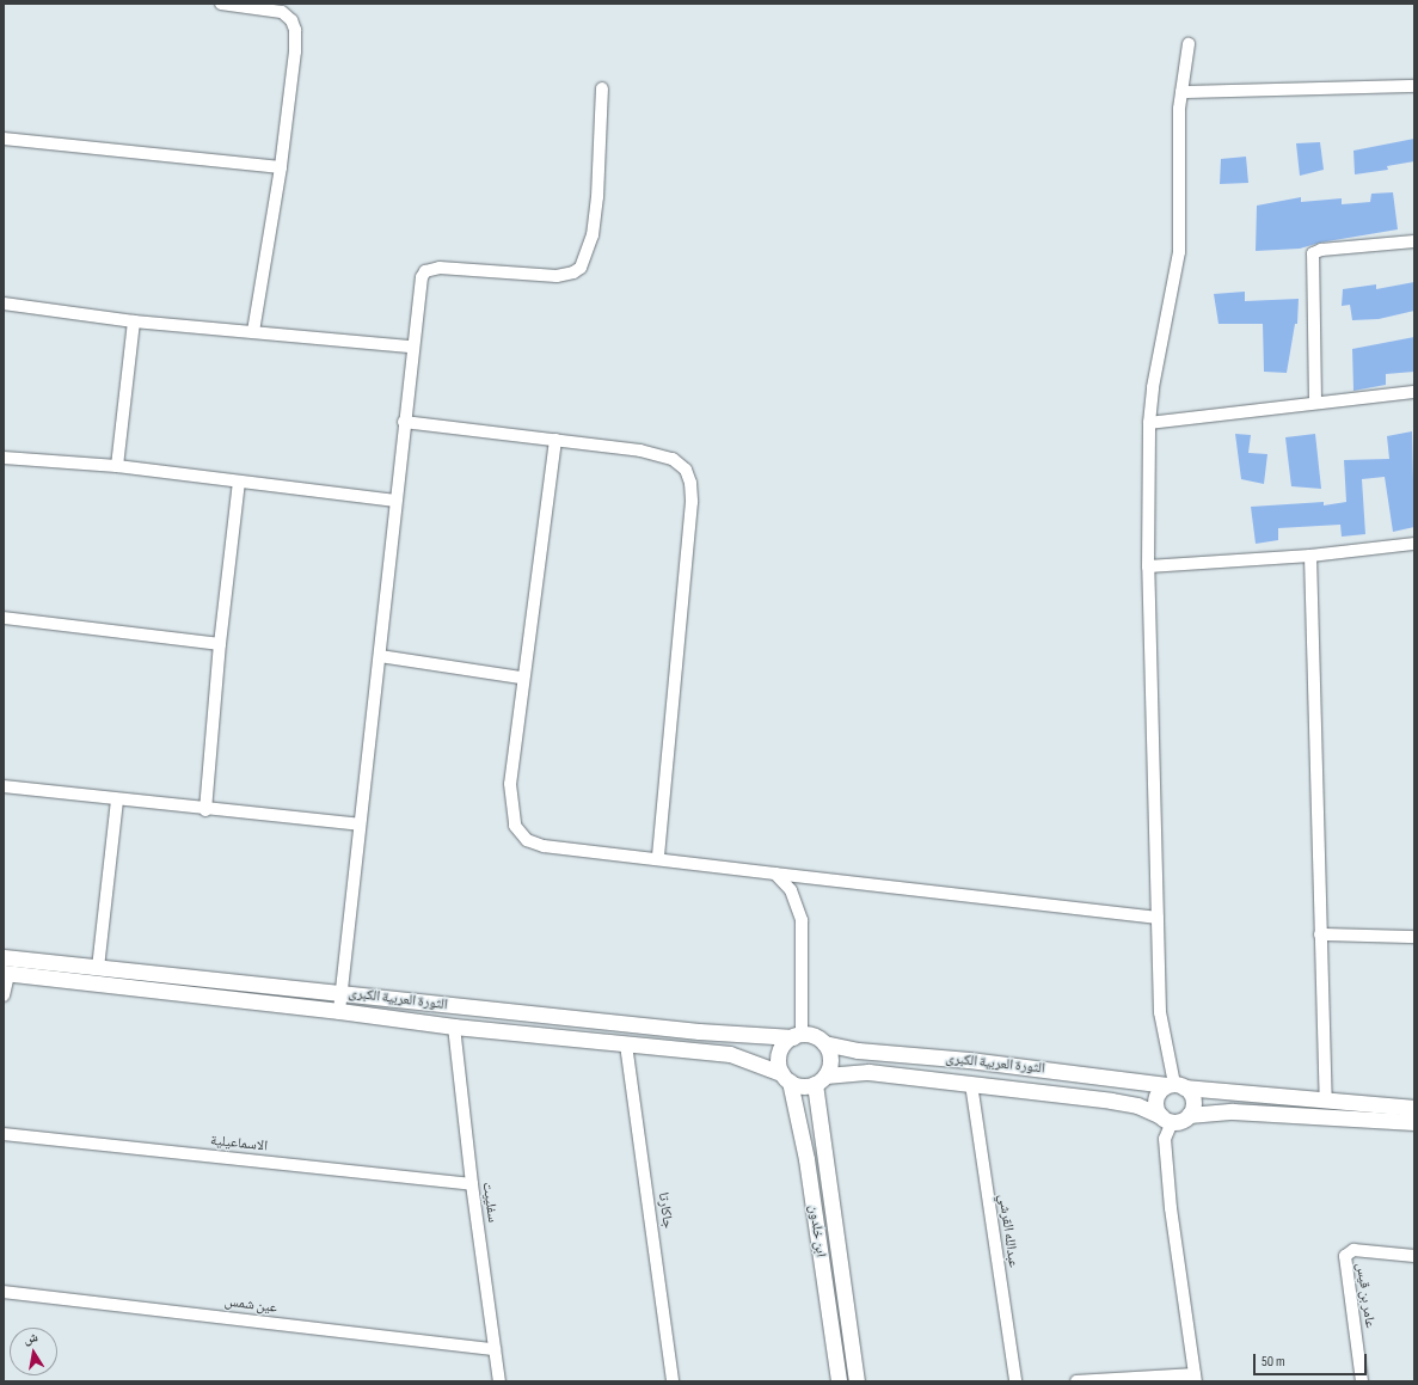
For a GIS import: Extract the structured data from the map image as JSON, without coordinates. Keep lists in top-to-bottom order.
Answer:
{
  "streets": {
    "street": [
      "الثورة العربية الكبرى",
      "الاسماعيلية",
      "سفلييت",
      "جاكارتا",
      "ابن خلدون",
      "عبدالله القرشي",
      "عامر بن قيس",
      "عين شمس"
    ]
  },
  "crossings": [
    ["الثورة العربية الكبرى", "سفلييت"],
    ["الثورة العربية الكبرى", "جاكارتا"],
    ["الثورة العربية الكبرى", "ابن خلدون"],
    ["الثورة العربية الكبرى", "عبدالله القرشي"],
    ["الاسماعيلية", "سفلييت"],
    ["سفلييت", "عين شمس"]
  ],
  "scale_bar": "50 m",
  "north": "top"
}
